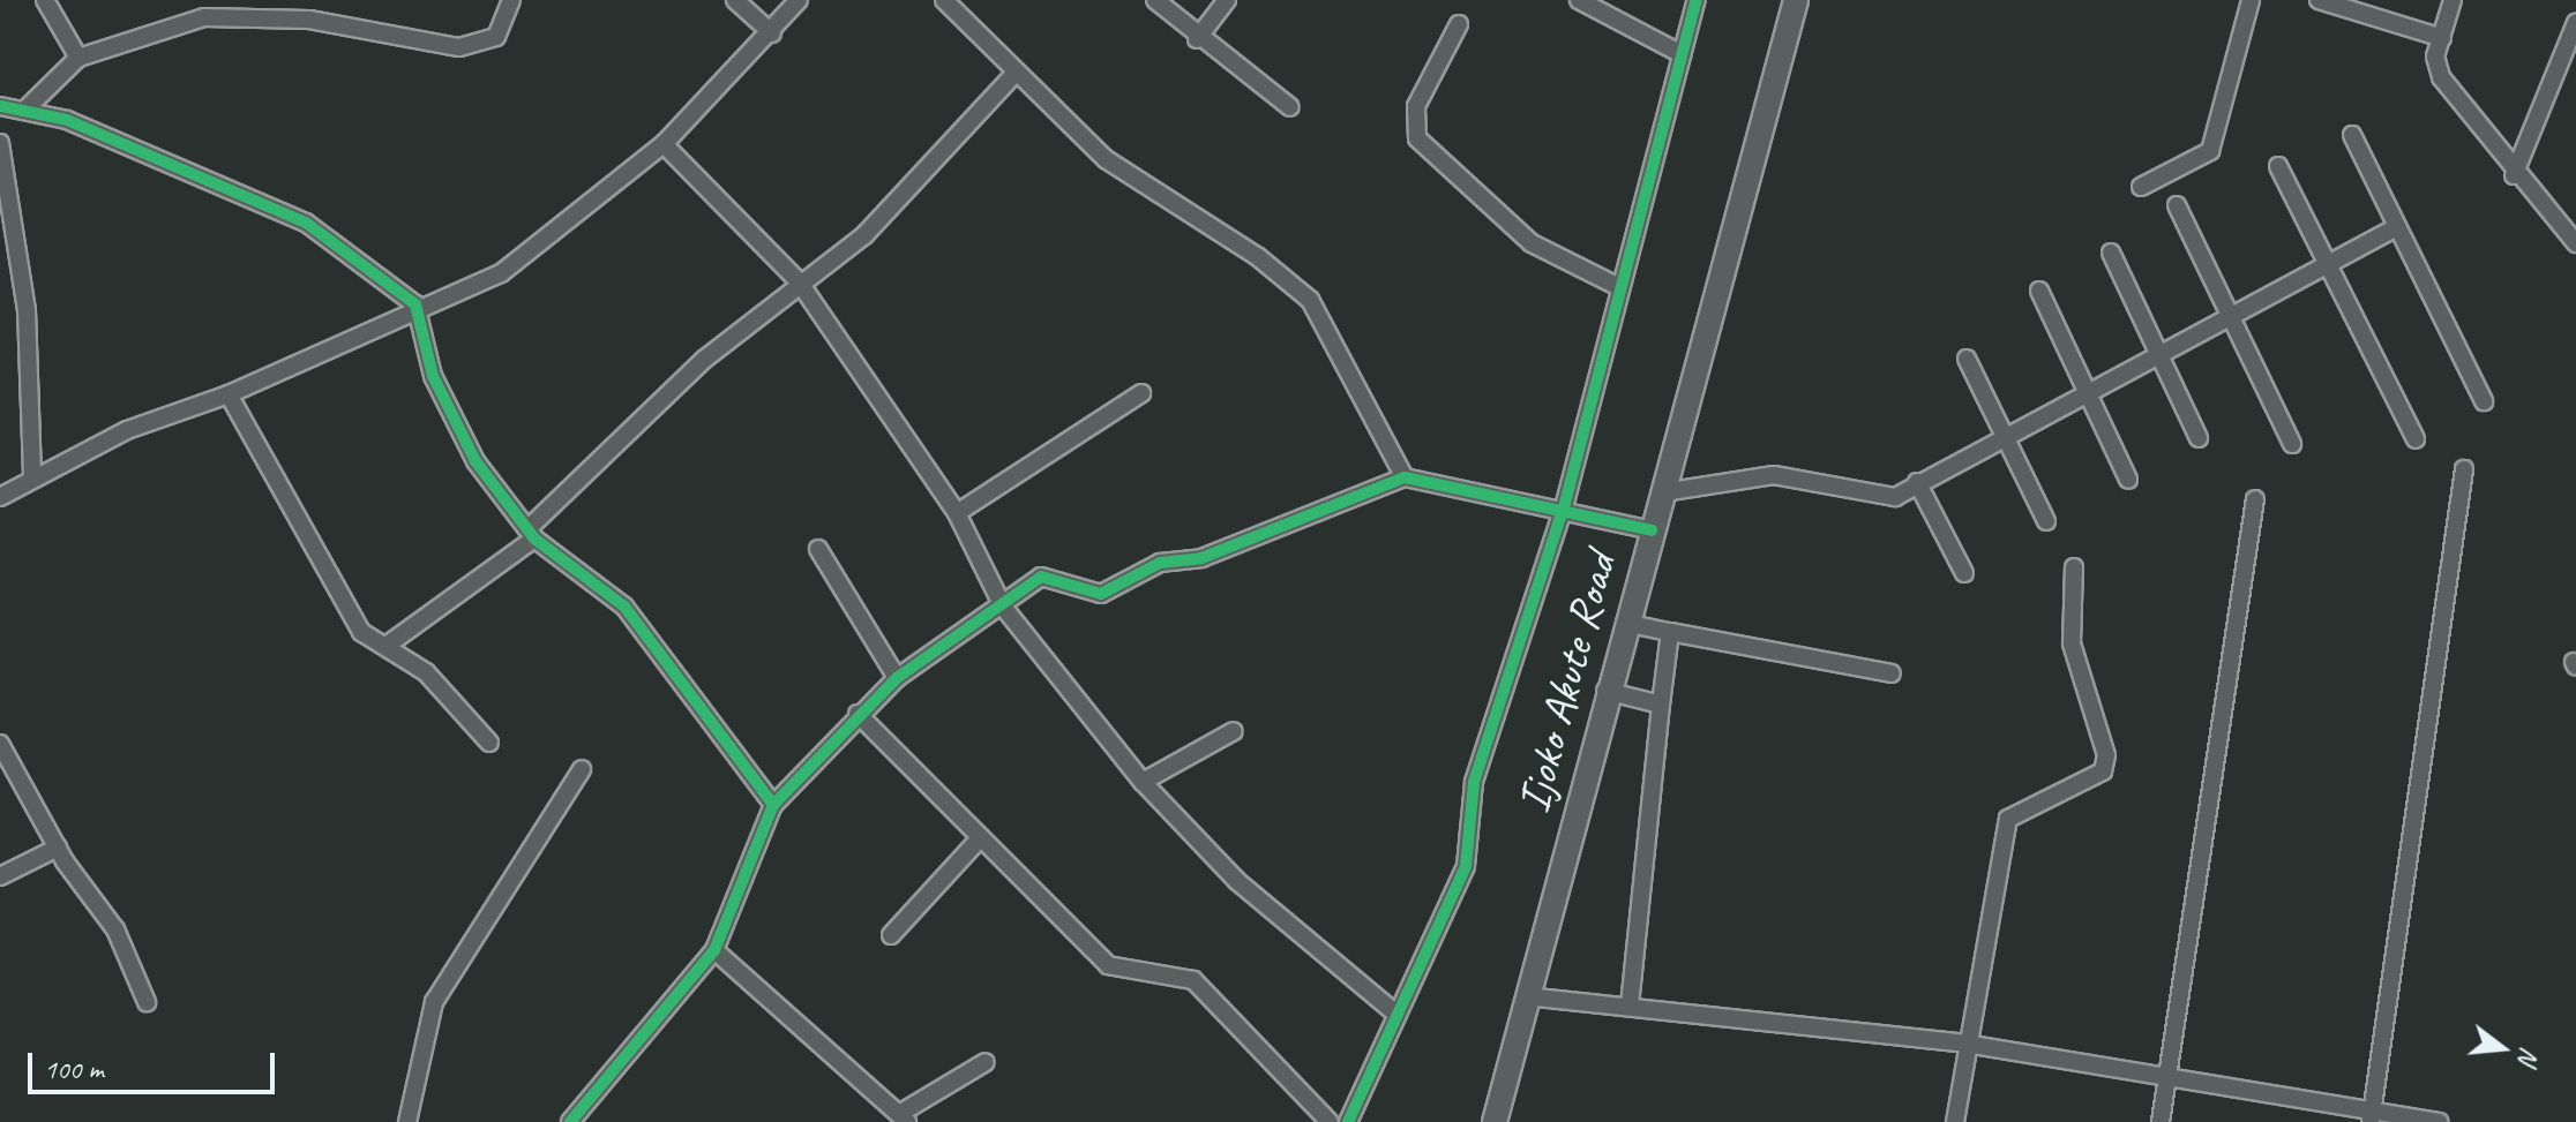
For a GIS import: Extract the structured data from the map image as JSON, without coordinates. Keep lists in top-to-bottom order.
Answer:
{
  "streets": {
    "main road": ["Ijoko Akute Road"]
  },
  "scale_bar": "100 m",
  "north": "right"
}
